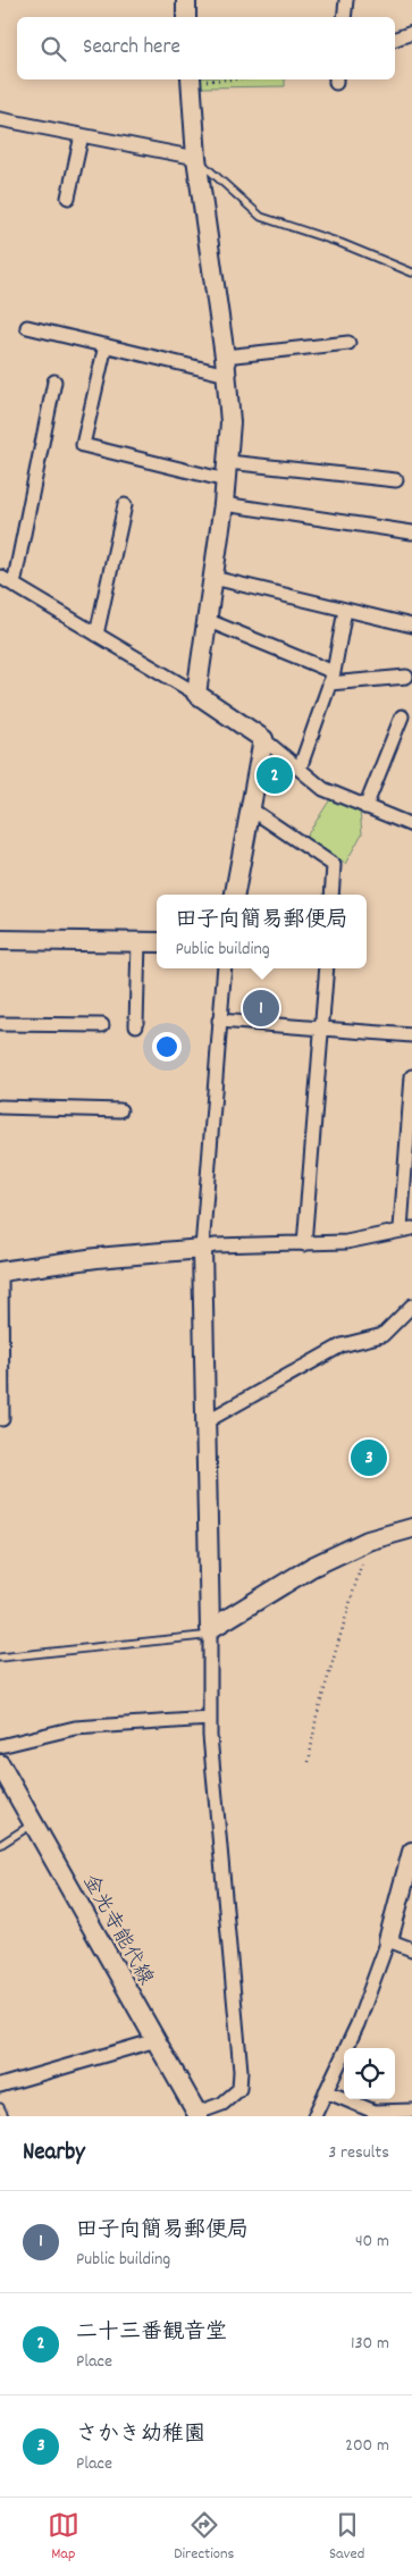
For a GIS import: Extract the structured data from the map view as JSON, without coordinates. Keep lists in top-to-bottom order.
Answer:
{
  "streets": {
    "street": ["金光寺能代線"]
  },
  "page": {
    "search": "Search here",
    "pins": ["2", "1", "3"],
    "popup": ["田子向簡易郵便局", "Public building"],
    "heading": ["Nearby", "3 results"],
    "list": [
      {
        "mark": "1",
        "name": "田子向簡易郵便局",
        "note": "Public building",
        "value": "40 m"
      },
      {
        "mark": "2",
        "name": "二十三番観音堂",
        "note": "Place",
        "value": "130 m"
      },
      {
        "mark": "3",
        "name": "さかき幼稚園",
        "note": "Place",
        "value": "200 m"
      }
    ],
    "nav": ["Map", "Directions", "Saved"]
  }
}
